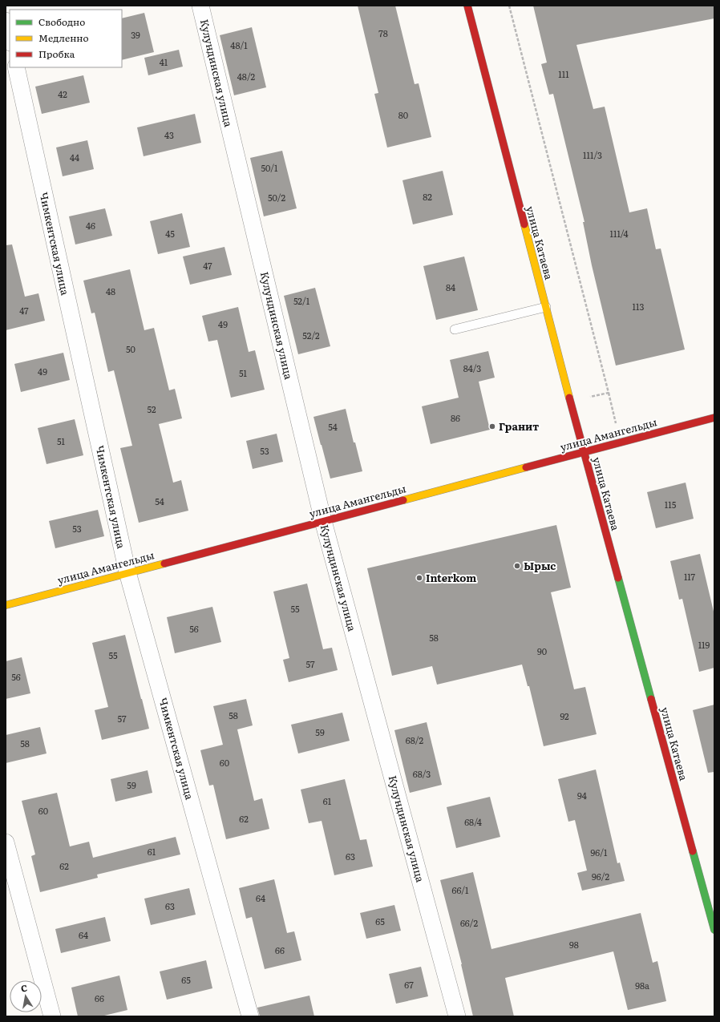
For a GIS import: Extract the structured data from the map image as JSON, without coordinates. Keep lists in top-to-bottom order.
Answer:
{
  "streets": {
    "street": [
      "Кулундинская улица",
      "улица Катаева",
      "Чимкентская улица",
      "улица Амангельды"
    ]
  },
  "crossings": [
    ["Кулундинская улица", "улица Амангельды"],
    ["улица Катаева", "улица Амангельды"],
    ["Чимкентская улица", "улица Амангельды"]
  ],
  "places": ["Гранит", "Ырыс", "Interkom"],
  "house_numbers": [
    "78",
    "39",
    "48/1",
    "41",
    "111",
    "48/2",
    "42",
    "80",
    "43",
    "111/3",
    "44",
    "50/1",
    "82",
    "50/2",
    "46",
    "45",
    "111/4",
    "47",
    "84",
    "48",
    "52/1",
    "113",
    "47",
    "49",
    "52/2",
    "50",
    "84/3",
    "49",
    "51",
    "52",
    "86",
    "54",
    "51",
    "53",
    "54",
    "115",
    "53",
    "117",
    "55",
    "56",
    "58",
    "119",
    "90",
    "55",
    "57",
    "56",
    "58",
    "92",
    "57",
    "59",
    "68/2",
    "58",
    "60",
    "68/3",
    "59",
    "94",
    "61",
    "60",
    "62",
    "68/4",
    "61",
    "96/1",
    "63",
    "62",
    "96/2",
    "66/1",
    "64",
    "63",
    "65",
    "66/2",
    "64",
    "98",
    "66",
    "65",
    "67",
    "98а",
    "66"
  ],
  "legend": ["Свободно", "Медленно", "Пробка"],
  "north": "top"
}
